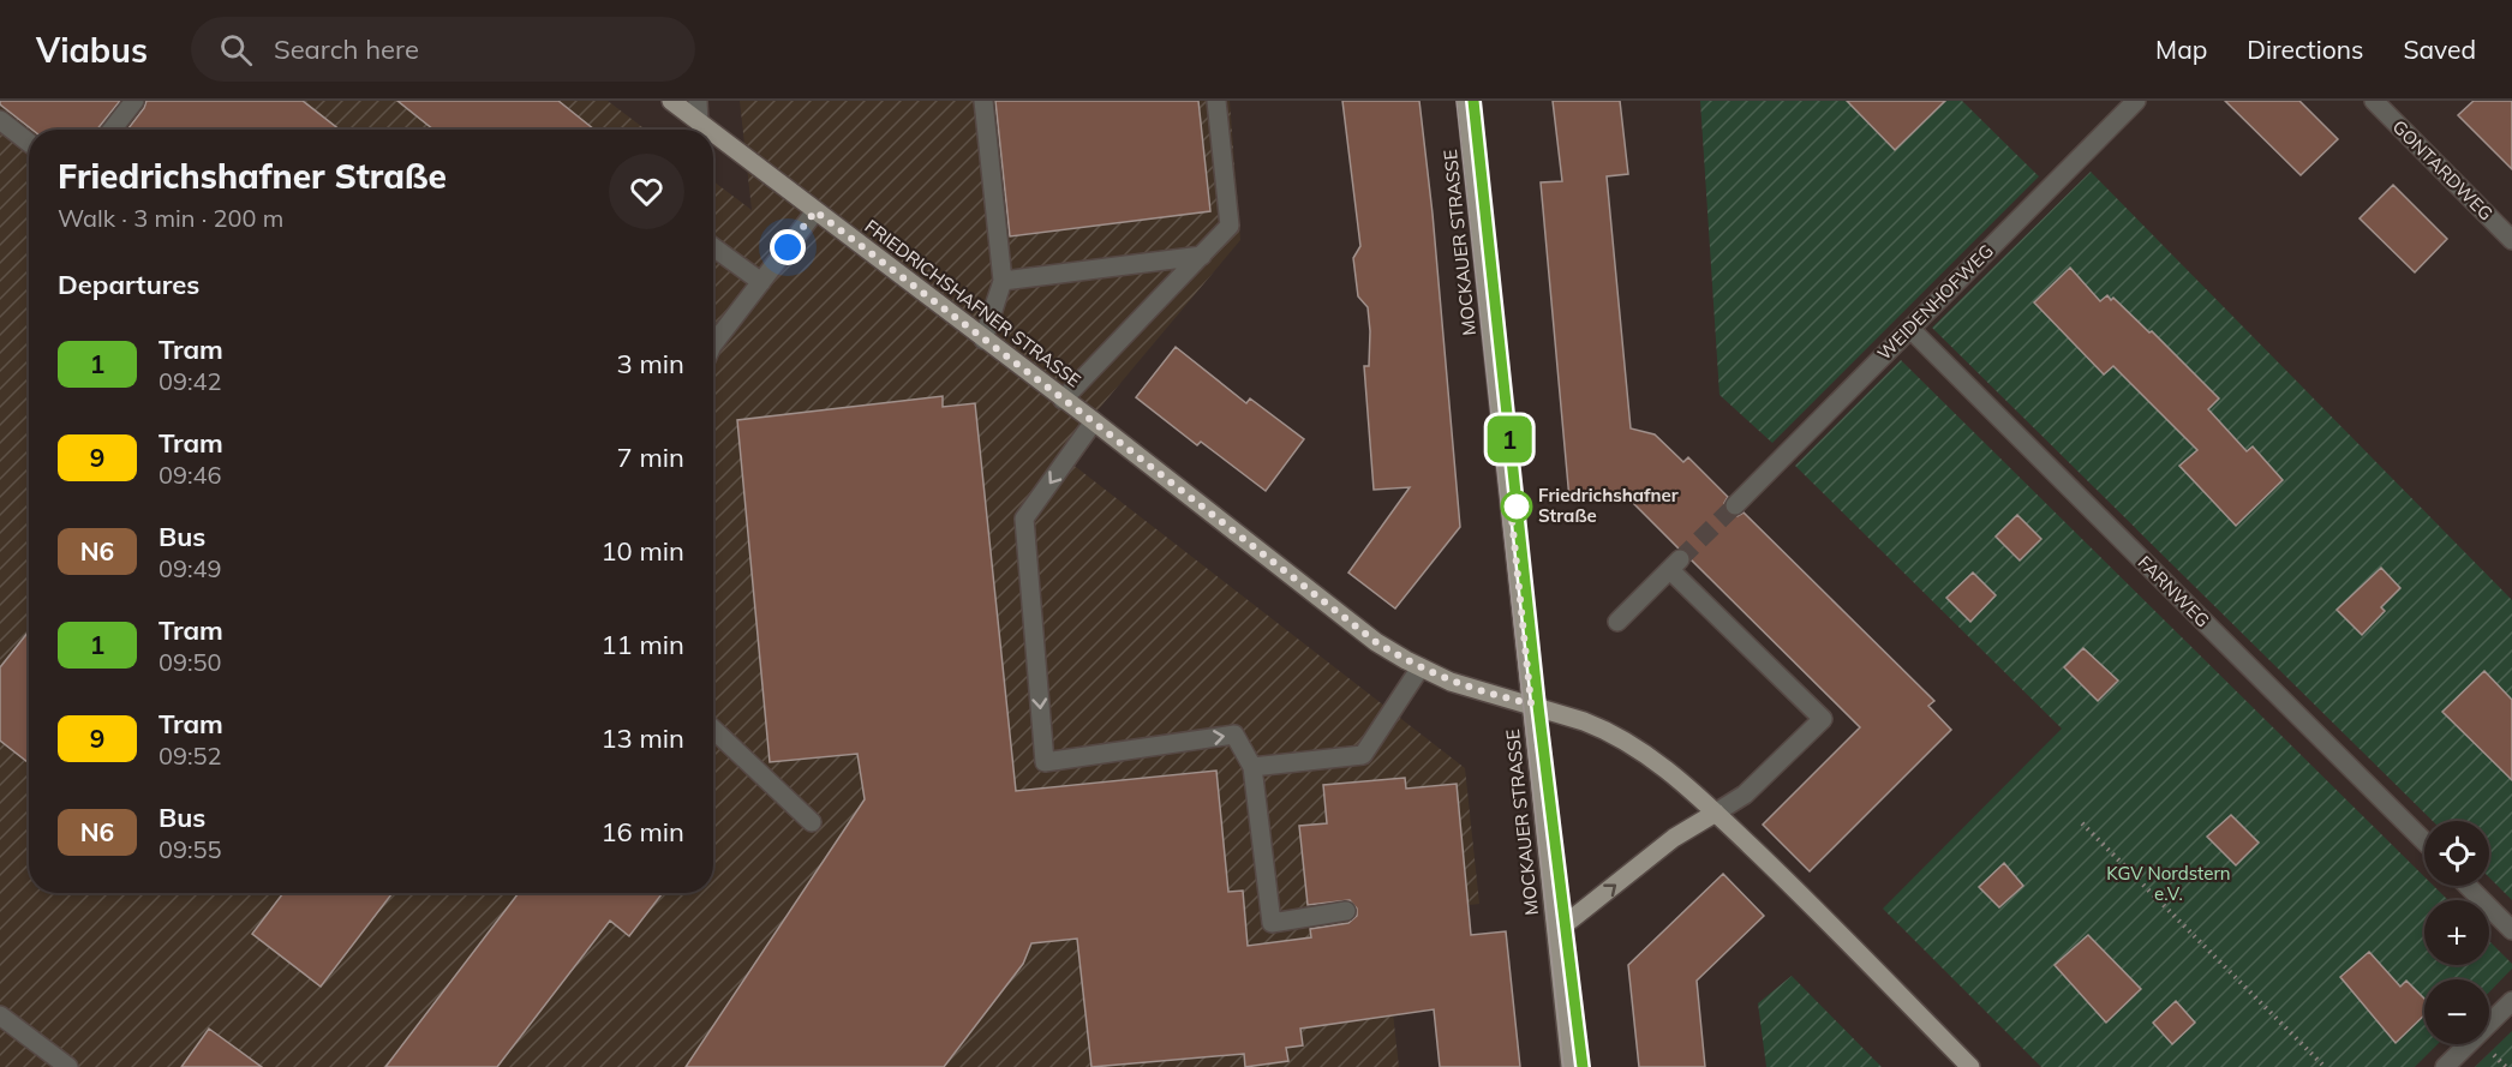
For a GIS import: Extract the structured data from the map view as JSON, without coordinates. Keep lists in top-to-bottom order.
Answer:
{
  "streets": {
    "main road": ["MOCKAUER STRASSE", "FRIEDRICHSHAFNER STRASSE"],
    "street": ["GONTARDWEG", "WEIDENHOFWEG", "FARNWEG"]
  },
  "crossings": [
    ["MOCKAUER STRASSE", "FRIEDRICHSHAFNER STRASSE"],
    ["WEIDENHOFWEG", "FARNWEG"]
  ],
  "parks": ["KGV Nordstern e.V."],
  "places": ["Friedrichshafner Straße"],
  "lines": ["tram line 1"],
  "page": {
    "header": "Viabus",
    "search": "Search here",
    "nav": ["Map", "Directions", "Saved"],
    "on_map": "1",
    "heading": [
      ["Friedrichshafner Straße", "Walk · 3 min · 200 m"],
      "Departures"
    ],
    "list": [
      {
        "mark": "1",
        "name": "Tram",
        "note": "09:42",
        "value": "3 min"
      },
      {
        "mark": "9",
        "name": "Tram",
        "note": "09:46",
        "value": "7 min"
      },
      {
        "mark": "N6",
        "name": "Bus",
        "note": "09:49",
        "value": "10 min"
      },
      {
        "mark": "1",
        "name": "Tram",
        "note": "09:50",
        "value": "11 min"
      },
      {
        "mark": "9",
        "name": "Tram",
        "note": "09:52",
        "value": "13 min"
      },
      {
        "mark": "N6",
        "name": "Bus",
        "note": "09:55",
        "value": "16 min"
      }
    ],
    "map_buttons": ["+", "−"]
  }
}
